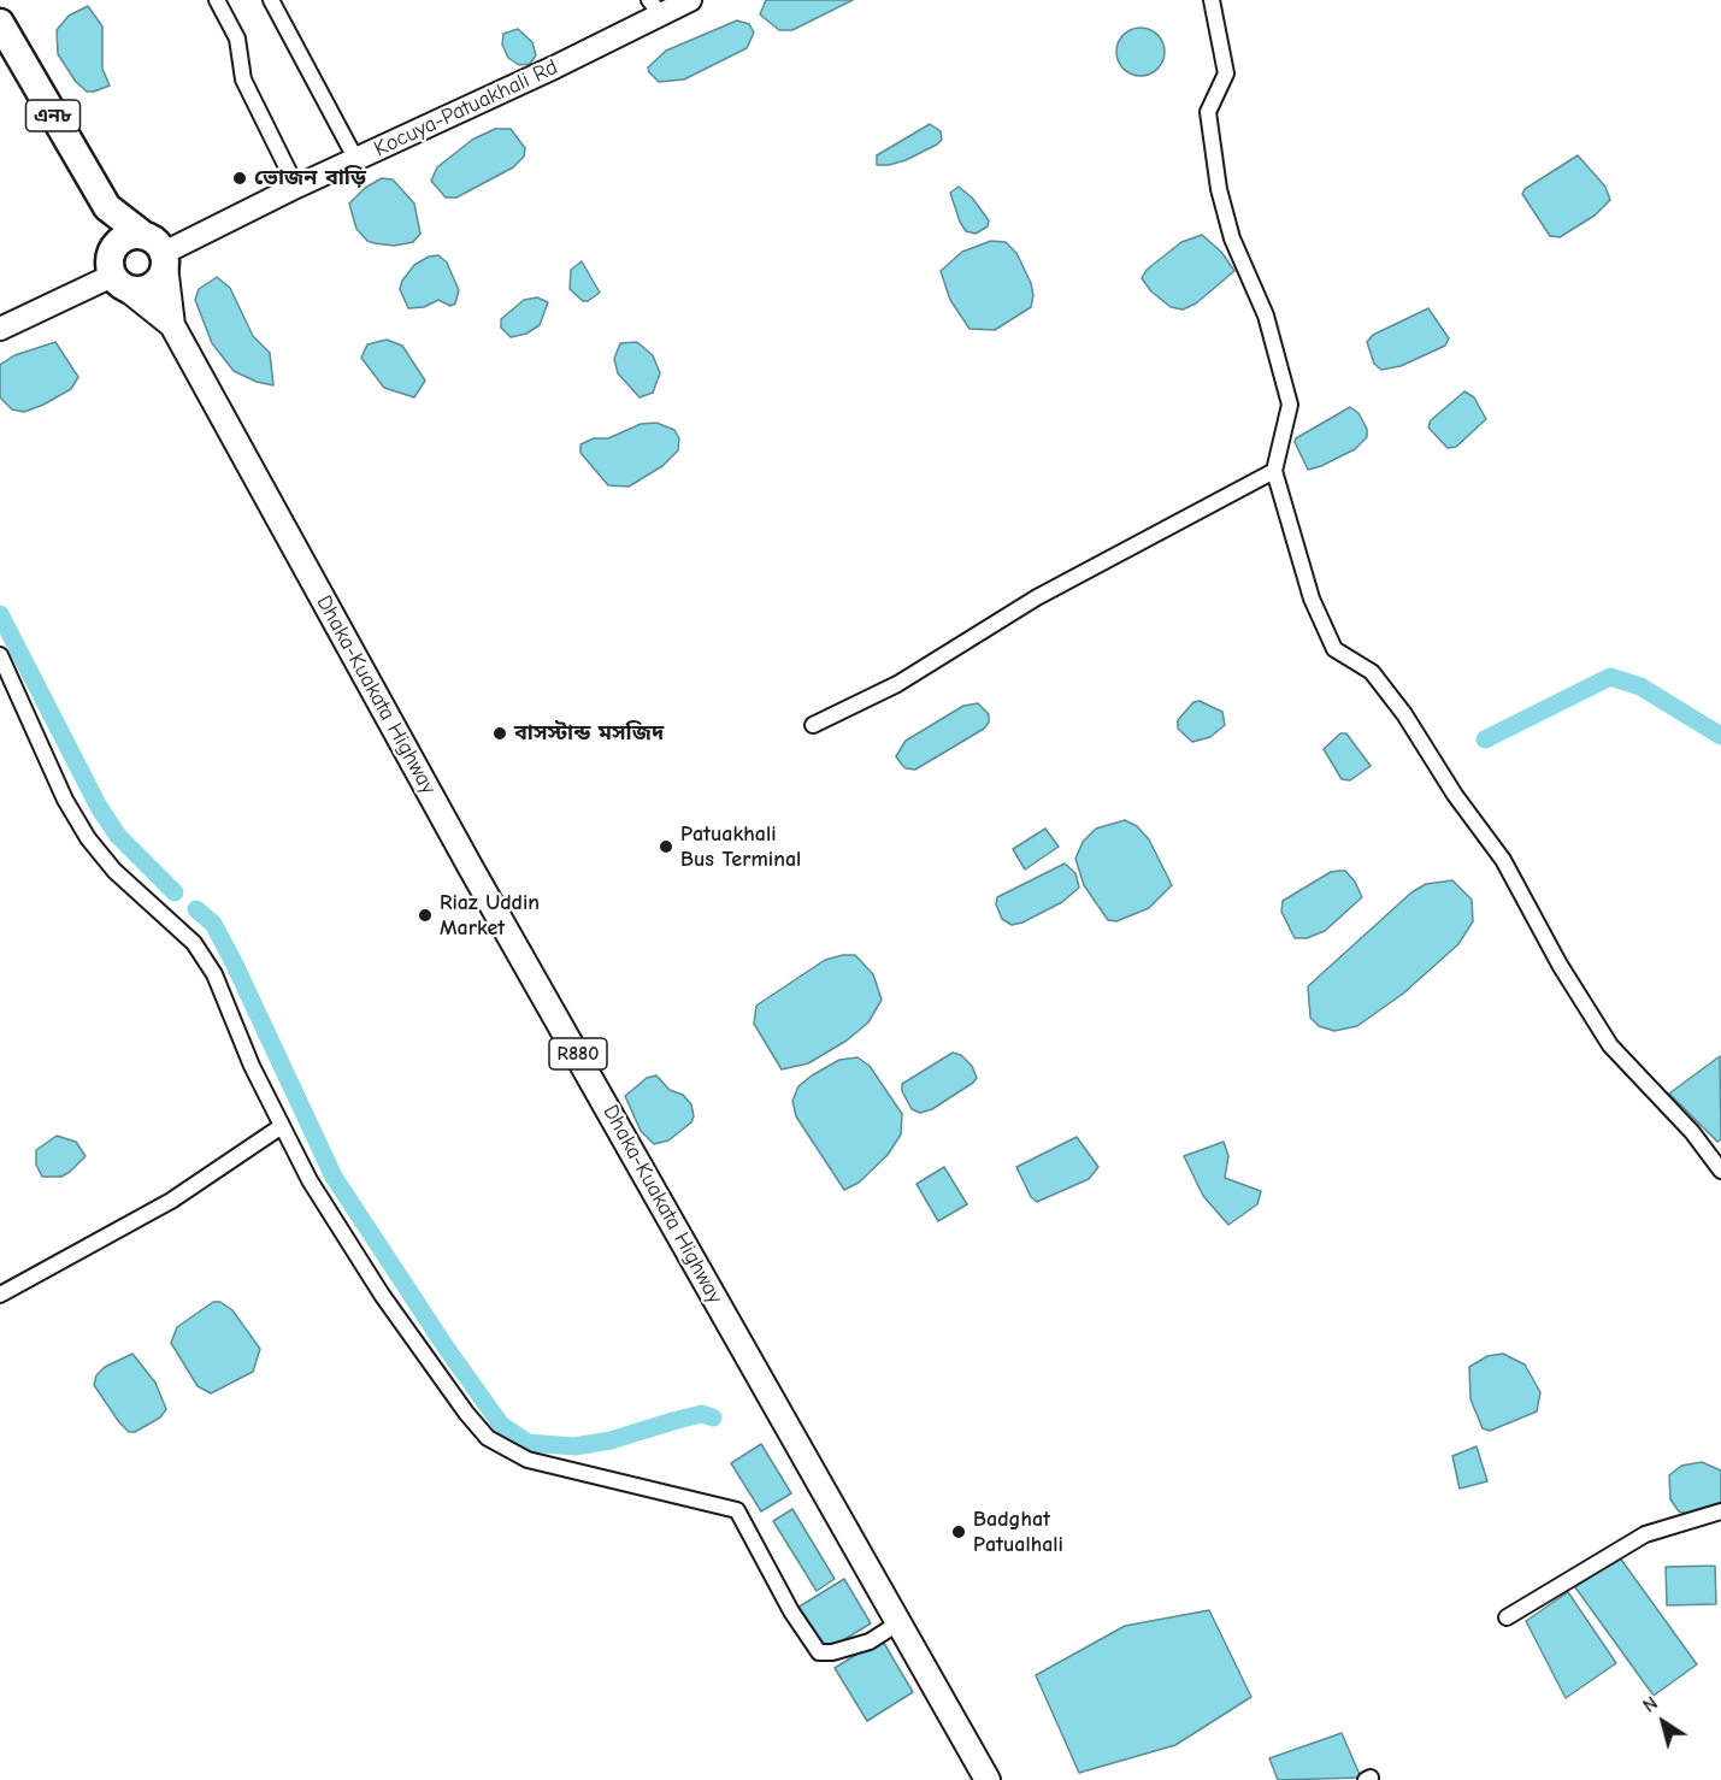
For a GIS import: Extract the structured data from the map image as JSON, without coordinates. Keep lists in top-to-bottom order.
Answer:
{
  "streets": {
    "highway": ["এন৮"],
    "main road": ["Kocuya-Patuakhali Rd", "Dhaka-Kuakata Highway", "R880"]
  },
  "crossings": [
    ["Kocuya-Patuakhali Rd", "এন৮"]
  ],
  "places": [
    "ভোজন বাড়ি",
    "বাসস্টান্ড মসজিদ",
    "Patuakhali Bus Terminal",
    "Riaz Uddin Market",
    "Badghat Patualhali"
  ],
  "north": "top left"
}
